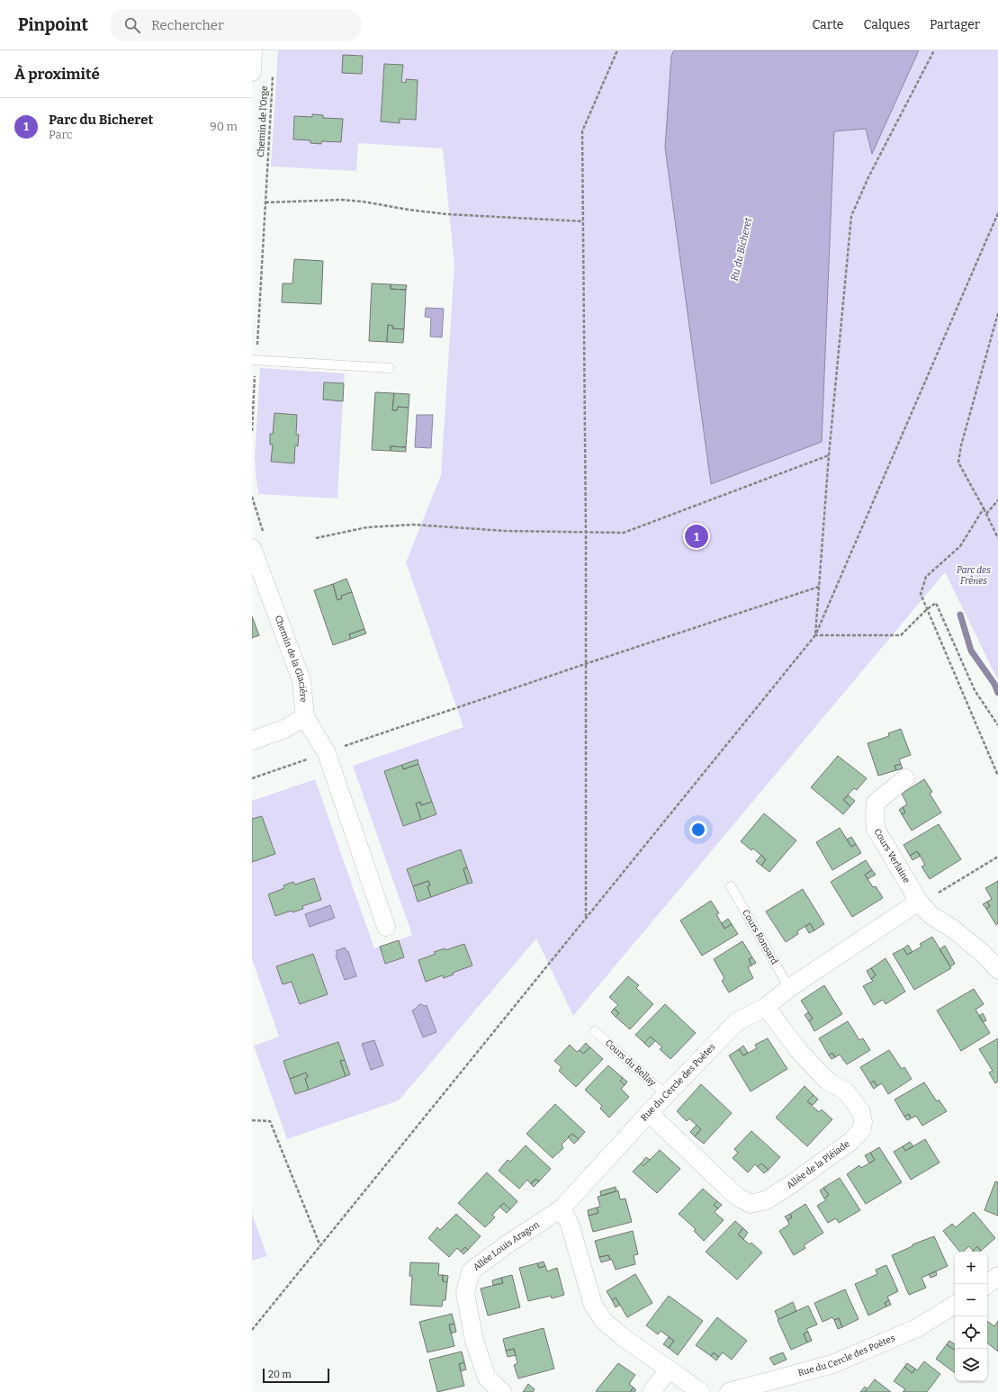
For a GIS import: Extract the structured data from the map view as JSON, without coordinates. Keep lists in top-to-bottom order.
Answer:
{
  "streets": {
    "street": [
      "Chemin de la Glacière",
      "Cours Verlaine",
      "Rue du Cercle des Poètes",
      "Allée de la Pléiade",
      "Allée Louis Aragon"
    ],
    "lane": ["Cours Ronsard", "Cours du Bellay"],
    "path": ["Chemin de l'Orge"]
  },
  "crossings": [
    ["Cours Verlaine", "Rue du Cercle des Poètes"],
    ["Cours Ronsard", "Rue du Cercle des Poètes"],
    ["Cours du Bellay", "Rue du Cercle des Poètes"],
    ["Rue du Cercle des Poètes", "Allée de la Pléiade"],
    ["Rue du Cercle des Poètes", "Allée Louis Aragon"]
  ],
  "water": ["Ru du Bicheret"],
  "parks": ["Parc des Frênes"],
  "scale_bar": "20 m",
  "page": {
    "header": "Pinpoint",
    "search": "Rechercher",
    "nav": ["Carte", "Calques", "Partager"],
    "heading": "À proximité",
    "list": [
      {
        "mark": "1",
        "name": "Parc du Bicheret",
        "note": "Parc",
        "value": "90 m"
      }
    ],
    "pins": "1",
    "map_buttons": ["+", "−"],
    "scale": "20 m"
  }
}
